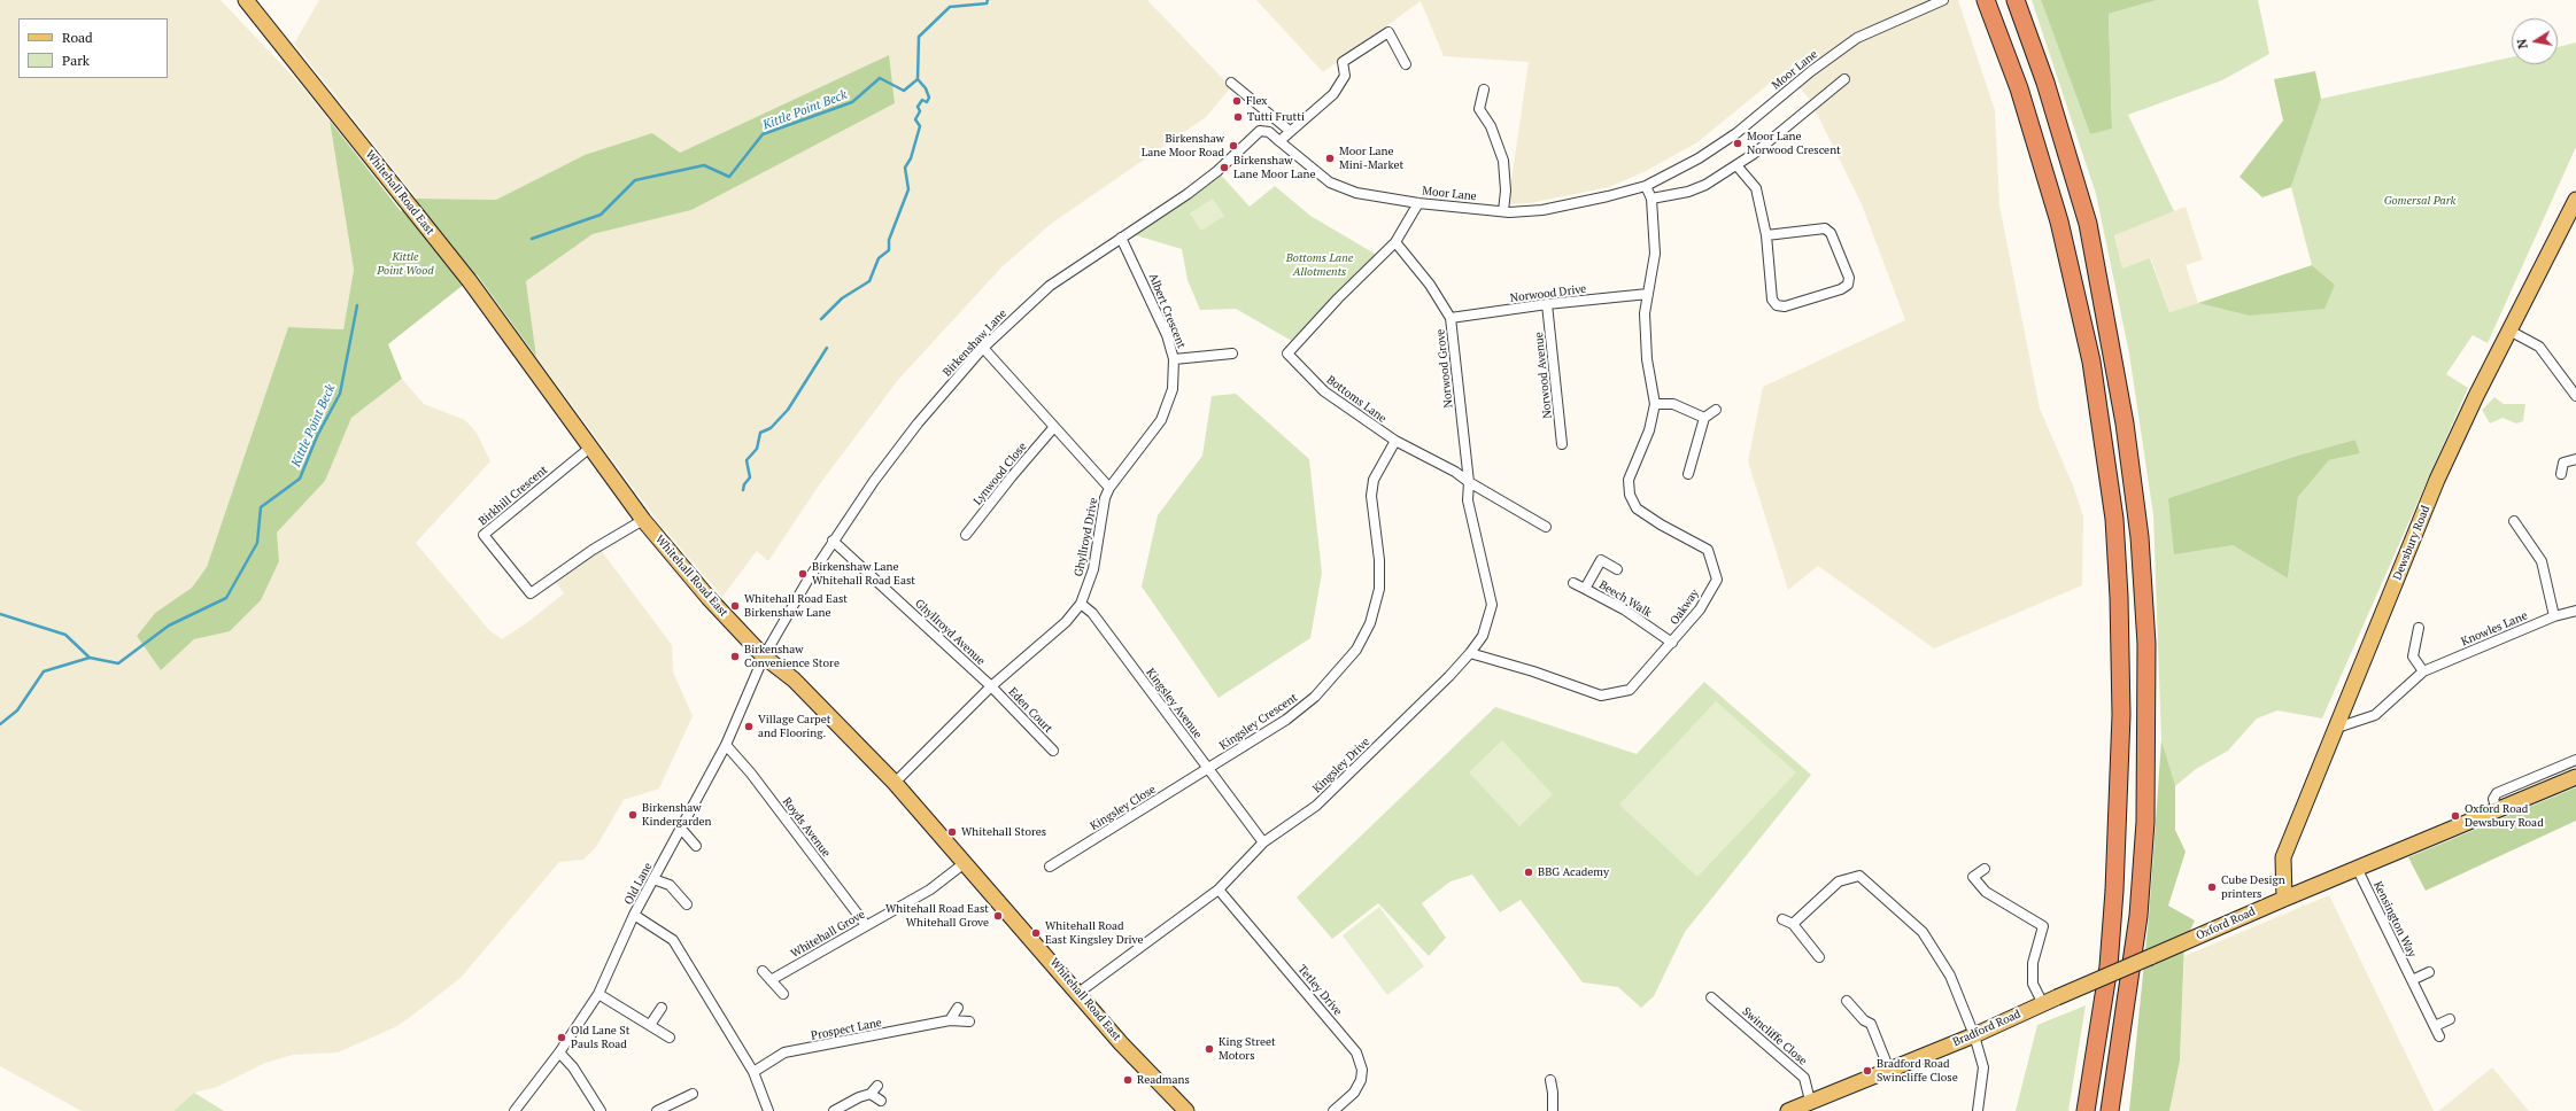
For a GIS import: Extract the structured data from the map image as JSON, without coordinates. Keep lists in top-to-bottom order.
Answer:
{
  "streets": {
    "main road": [
      "Whitehall Road East",
      "Dewsbury Road",
      "Oxford Road",
      "Bradford Road"
    ],
    "street": [
      "Moor Lane",
      "Norwood Drive",
      "Albert Crescent",
      "Birkenshaw Lane",
      "Norwood Grove",
      "Norwood Avenue",
      "Bottoms Lane",
      "Lynwood Close",
      "Birkhill Crescent",
      "Ghyllroyd Drive",
      "Beech Walk",
      "Oakway",
      "Knowles Lane",
      "Ghyllroyd Avenue",
      "Kingsley Avenue",
      "Eden Court",
      "Kingsley Crescent",
      "Kingsley Drive",
      "Kingsley Close",
      "Royds Avenue",
      "Old Lane",
      "Kensington Way",
      "Whitehall Grove",
      "Tetley Drive",
      "Prospect Lane",
      "Swincliffe Close"
    ]
  },
  "crossings": [
    ["Moor Lane", "Birkenshaw Lane"],
    ["Moor Lane", "Bottoms Lane"],
    ["Whitehall Road East", "Birkenshaw Lane"],
    ["Whitehall Road East", "Birkhill Crescent"],
    ["Whitehall Road East", "Ghyllroyd Drive"],
    ["Whitehall Road East", "Kingsley Drive"],
    ["Whitehall Road East", "Old Lane"],
    ["Whitehall Road East", "Whitehall Grove"],
    ["Norwood Drive", "Norwood Grove"],
    ["Norwood Drive", "Norwood Avenue"],
    ["Albert Crescent", "Birkenshaw Lane"],
    ["Albert Crescent", "Ghyllroyd Drive"],
    ["Birkenshaw Lane", "Ghyllroyd Drive"],
    ["Birkenshaw Lane", "Ghyllroyd Avenue"],
    ["Birkenshaw Lane", "Old Lane"],
    ["Norwood Grove", "Bottoms Lane"],
    ["Norwood Grove", "Kingsley Drive"],
    ["Bottoms Lane", "Kingsley Crescent"],
    ["Bottoms Lane", "Kingsley Drive"],
    ["Lynwood Close", "Ghyllroyd Drive"],
    ["Ghyllroyd Drive", "Ghyllroyd Avenue"],
    ["Ghyllroyd Drive", "Kingsley Avenue"],
    ["Ghyllroyd Drive", "Eden Court"],
    ["Dewsbury Road", "Knowles Lane"],
    ["Dewsbury Road", "Oxford Road"],
    ["Beech Walk", "Oakway"],
    ["Oakway", "Kingsley Drive"],
    ["Ghyllroyd Avenue", "Eden Court"],
    ["Kingsley Avenue", "Kingsley Crescent"],
    ["Kingsley Avenue", "Kingsley Drive"],
    ["Kingsley Avenue", "Kingsley Close"],
    ["Kingsley Crescent", "Kingsley Close"],
    ["Kingsley Drive", "Tetley Drive"],
    ["Royds Avenue", "Old Lane"],
    ["Royds Avenue", "Whitehall Grove"],
    ["Kensington Way", "Oxford Road"],
    ["Oxford Road", "Bradford Road"],
    ["Bradford Road", "Swincliffe Close"]
  ],
  "water": ["Kittle Point Beck"],
  "parks": ["Gomersal Park", "Kittle Point Wood", "Bottoms Lane Allotments"],
  "places": [
    "Flex",
    "Tutti Frutti",
    "Moor Lane Norwood Crescent",
    "Birkenshaw Lane Moor Road",
    "Moor Lane Mini-Market",
    "Birkenshaw Lane Moor Lane",
    "Birkenshaw Lane Whitehall Road East",
    "Whitehall Road East Birkenshaw Lane",
    "Birkenshaw Convenience Store",
    "Village Carpet and Flooring.",
    "Birkenshaw Kindergarden",
    "Oxford Road Dewsbury Road",
    "Whitehall Stores",
    "BBG Academy",
    "Cube Design printers",
    "Whitehall Road East Whitehall Grove",
    "Whitehall Road East Kingsley Drive",
    "Old Lane St Pauls Road",
    "King Street Motors",
    "Bradford Road Swincliffe Close",
    "Readmans"
  ],
  "legend": ["Road", "Park"],
  "north": "left"
}
